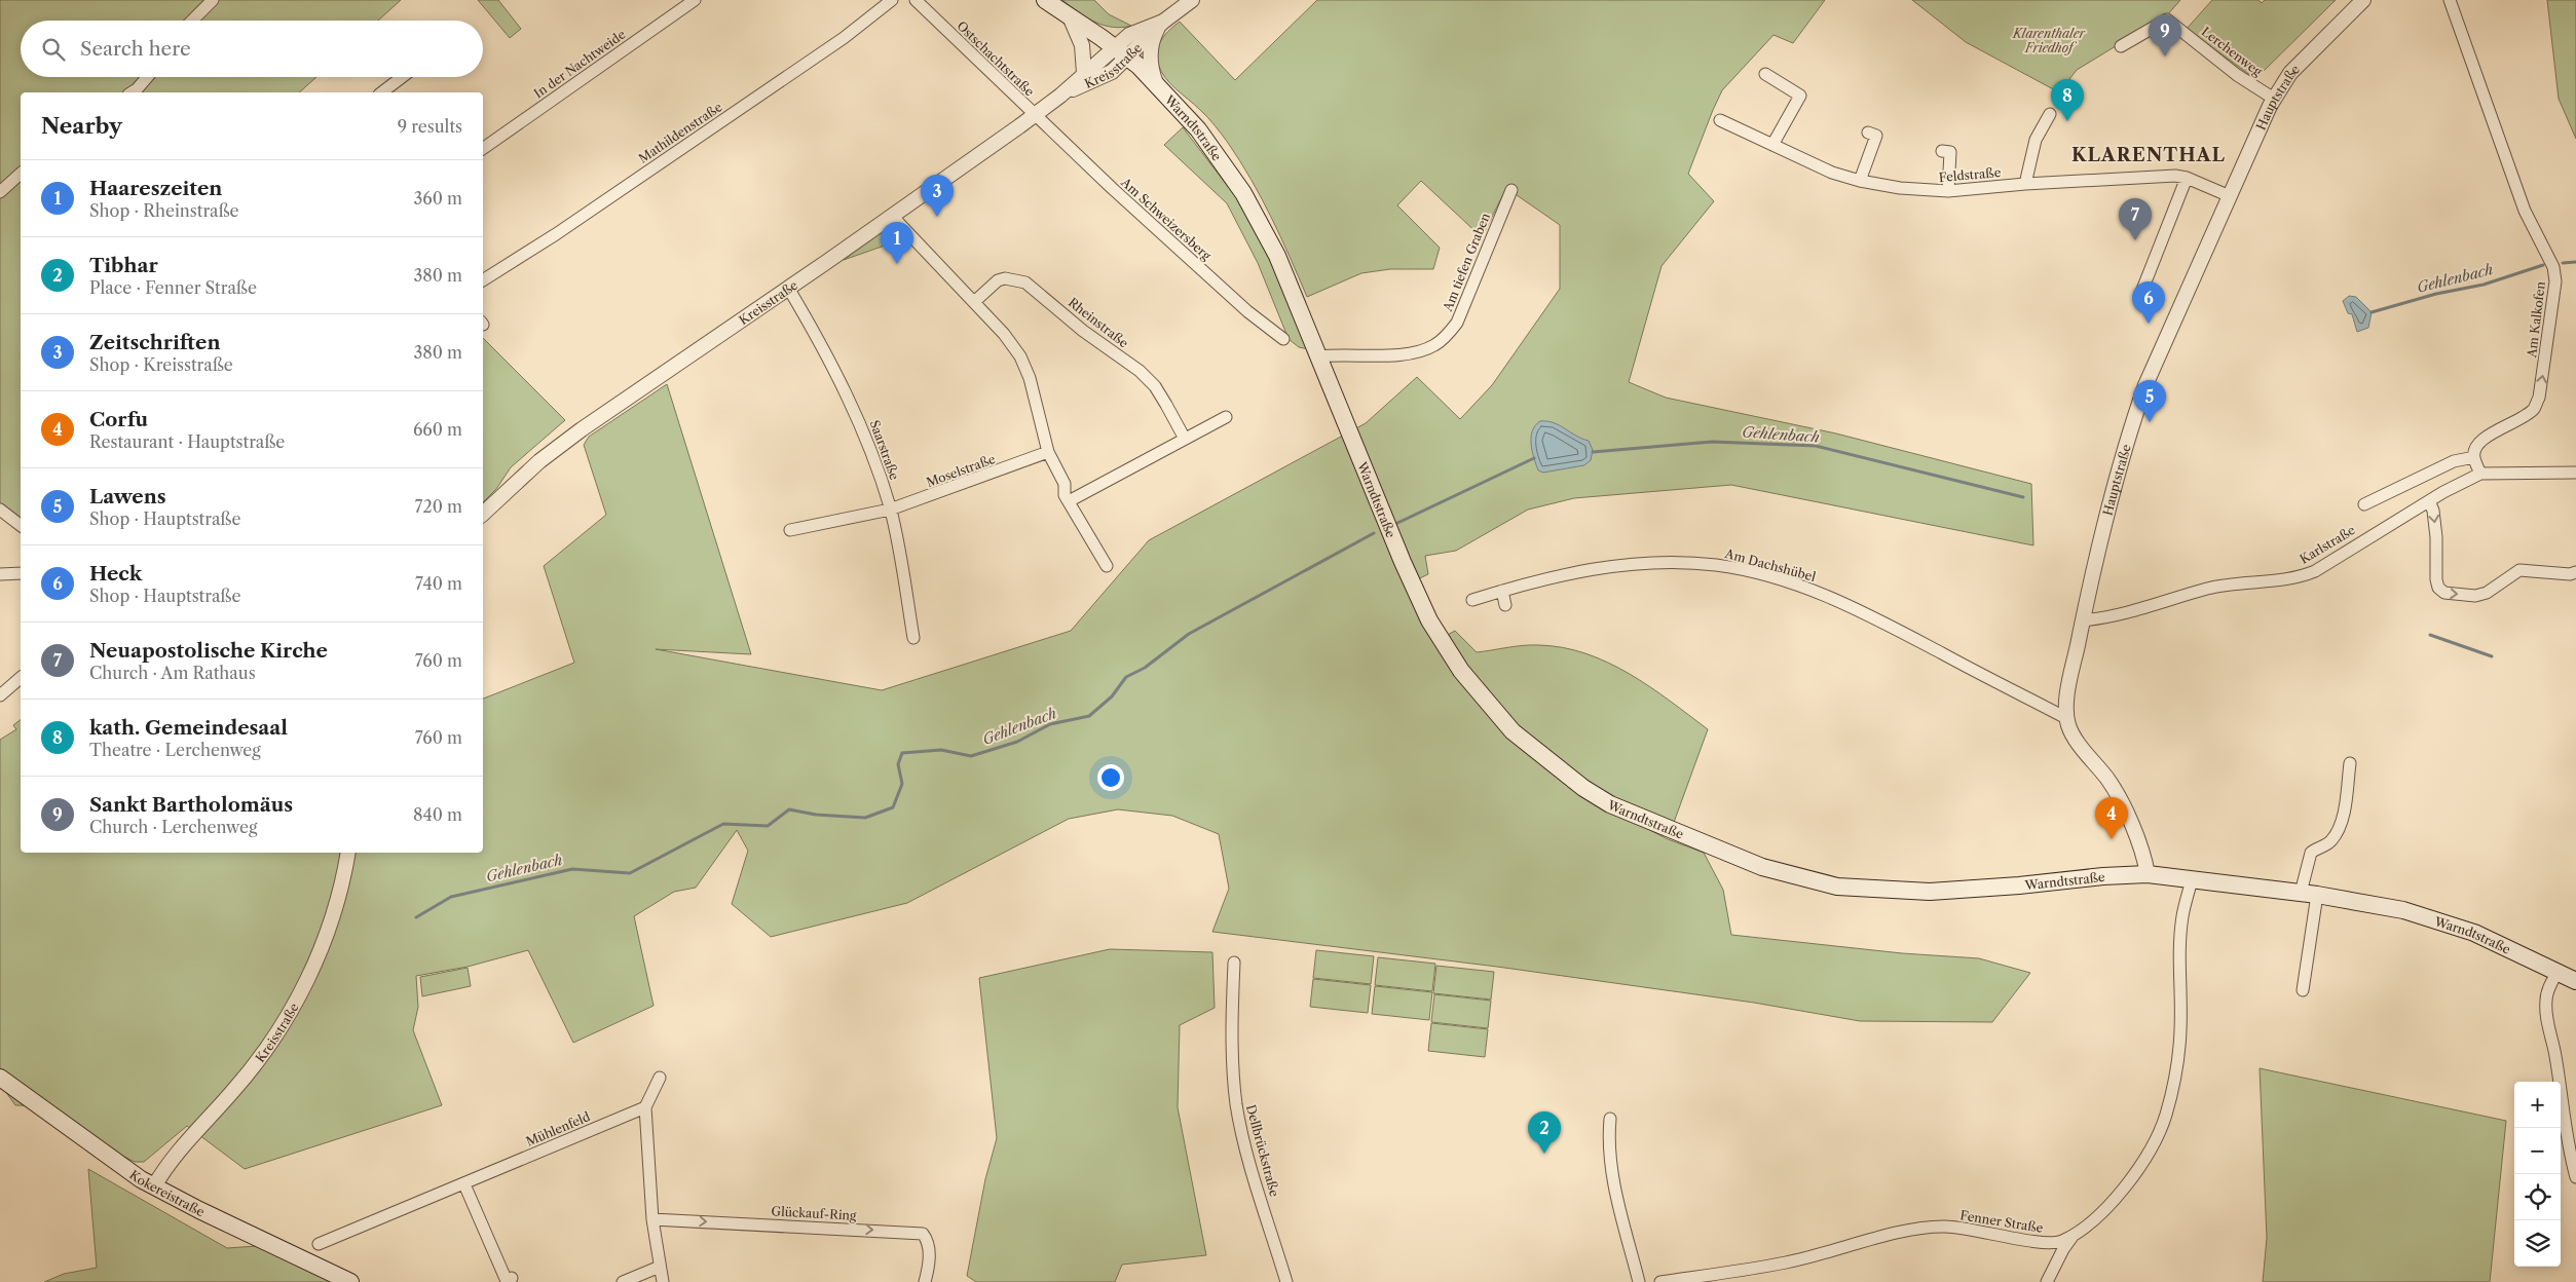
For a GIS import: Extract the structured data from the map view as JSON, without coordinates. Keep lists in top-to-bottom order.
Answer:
{
  "streets": {
    "main road": ["Warndtstraße", "Kokereistraße"],
    "street": [
      "Lerchenweg",
      "Ostschachtstraße",
      "Kreisstraße",
      "In der Nachtweide",
      "Hauptstraße",
      "Mathildenstraße",
      "Feldstraße",
      "Am Schweizersberg",
      "Am tiefen Graben",
      "Am Kalkofen",
      "Rheinstraße",
      "Saarstraße",
      "Moselstraße",
      "Karlstraße",
      "Am Dachshübel",
      "Mühlenfeld",
      "Dellbrückstraße",
      "Glückauf-Ring",
      "Fenner Straße"
    ]
  },
  "crossings": [
    ["Lerchenweg", "Hauptstraße"],
    ["Ostschachtstraße", "Kreisstraße"],
    ["Ostschachtstraße", "Am Schweizersberg"],
    ["Kreisstraße", "Warndtstraße"],
    ["Kreisstraße", "Am Schweizersberg"],
    ["Kreisstraße", "Saarstraße"],
    ["Kreisstraße", "Kokereistraße"],
    ["Hauptstraße", "Feldstraße"],
    ["Hauptstraße", "Karlstraße"],
    ["Hauptstraße", "Am Dachshübel"],
    ["Warndtstraße", "Am tiefen Graben"],
    ["Warndtstraße", "Fenner Straße"],
    ["Saarstraße", "Moselstraße"]
  ],
  "one_way": ["Am Kalkofen", "Glückauf-Ring"],
  "districts": ["KLARENTHAL"],
  "water": ["Gehlenbach"],
  "parks": ["Klarenthaler Friedhof"],
  "page": {
    "pins": [
      "9",
      "8",
      "3",
      "7",
      "1",
      "6",
      "5",
      "4",
      "2"
    ],
    "search": "Search here",
    "heading": ["Nearby", "9 results"],
    "list": [
      {
        "mark": "1",
        "name": "Haareszeiten",
        "note": "Shop · Rheinstraße",
        "value": "360 m"
      },
      {
        "mark": "2",
        "name": "Tibhar",
        "note": "Place · Fenner Straße",
        "value": "380 m"
      },
      {
        "mark": "3",
        "name": "Zeitschriften",
        "note": "Shop · Kreisstraße",
        "value": "380 m"
      },
      {
        "mark": "4",
        "name": "Corfu",
        "note": "Restaurant · Hauptstraße",
        "value": "660 m"
      },
      {
        "mark": "5",
        "name": "Lawens",
        "note": "Shop · Hauptstraße",
        "value": "720 m"
      },
      {
        "mark": "6",
        "name": "Heck",
        "note": "Shop · Hauptstraße",
        "value": "740 m"
      },
      {
        "mark": "7",
        "name": "Neuapostolische Kirche",
        "note": "Church · Am Rathaus",
        "value": "760 m"
      },
      {
        "mark": "8",
        "name": "kath. Gemeindesaal",
        "note": "Theatre · Lerchenweg",
        "value": "760 m"
      },
      {
        "mark": "9",
        "name": "Sankt Bartholomäus",
        "note": "Church · Lerchenweg",
        "value": "840 m"
      }
    ],
    "map_buttons": ["+", "−"]
  }
}
